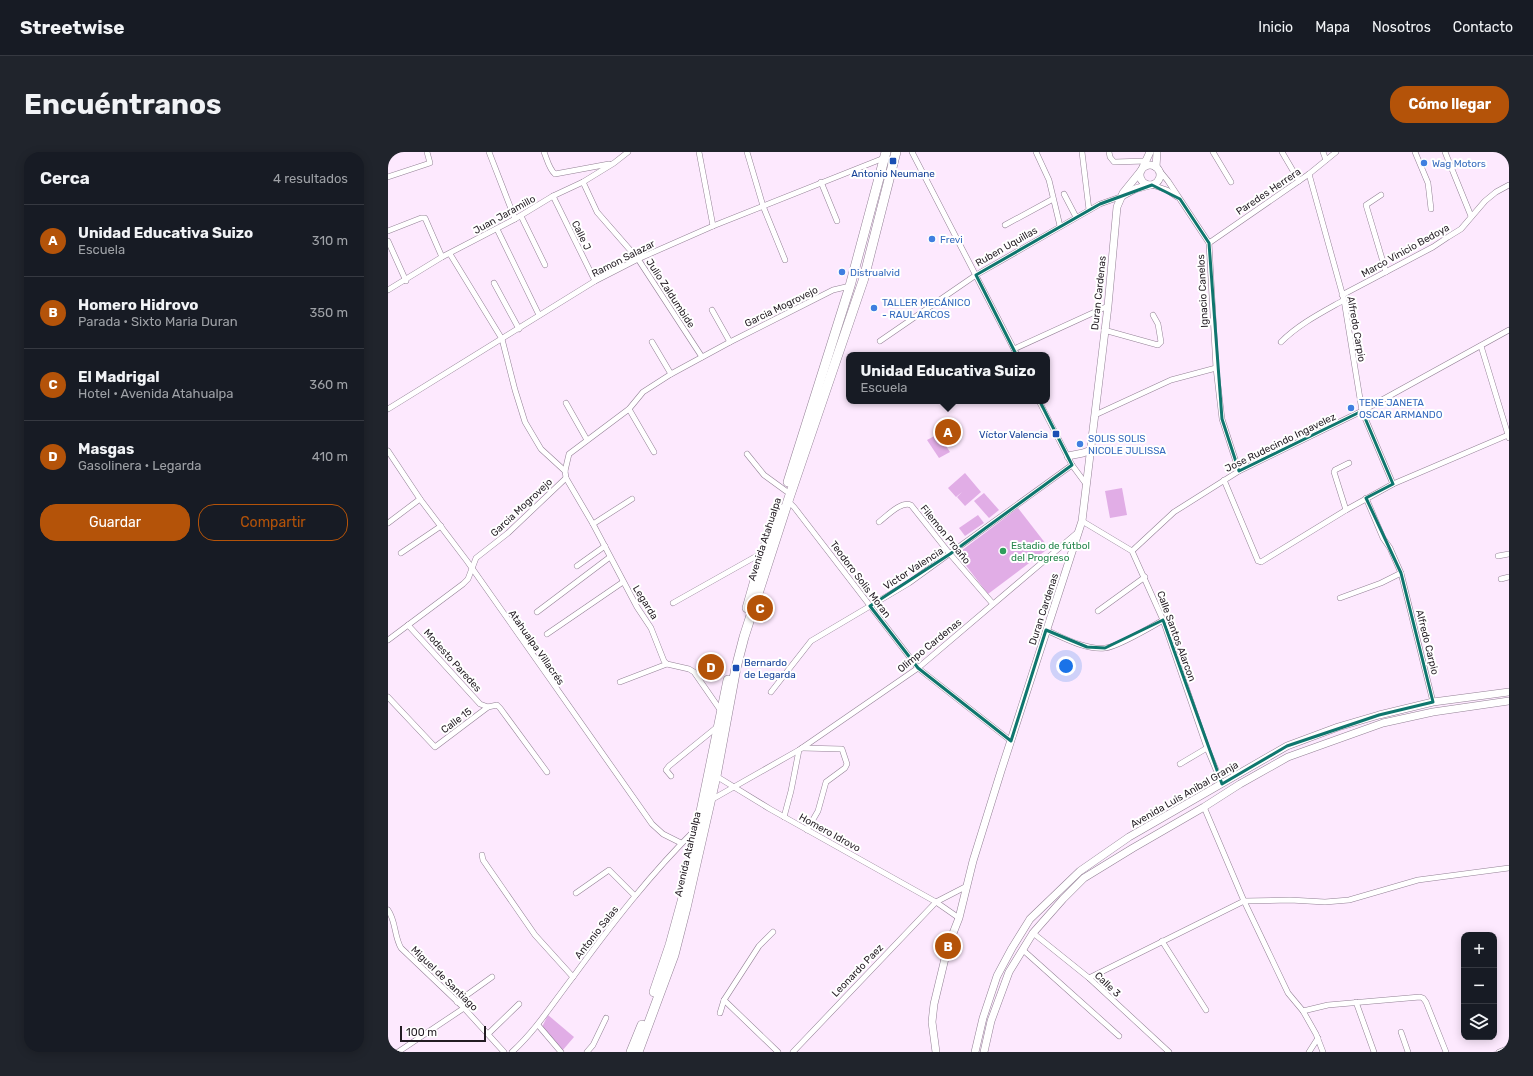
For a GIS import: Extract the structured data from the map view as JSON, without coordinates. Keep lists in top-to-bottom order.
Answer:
{
  "streets": {
    "highway": ["Avenida Atahualpa"],
    "main road": ["Duran Cardenas", "Avenida Luis Anibal Granja"],
    "street": [
      "Paredes Herrera",
      "Juan Jaramillo",
      "Calle J",
      "Ruben Uquillas",
      "Marco Vinicio Bedoya",
      "Ramon Salazar",
      "Ignacio Canelos",
      "Julio Zaldumbide",
      "Garcia Mogrovejo",
      "Alfredo Carpio",
      "Jose Rudecindo Ingavelez",
      "Filemon Proaño",
      "Victor Valencia",
      "Teodoro Solis Moran",
      "Legarda",
      "Calle Santos Alarcon",
      "Olimpo Cardenas",
      "Atahualpa Villacrés",
      "Modesto Paredes",
      "Calle 15",
      "Homero Idrovo",
      "Antonio Salas",
      "Leonardo Paez",
      "Miguel de Santiago",
      "Calle 3"
    ]
  },
  "crossings": [
    ["Paredes Herrera", "Ignacio Canelos"],
    ["Paredes Herrera", "Alfredo Carpio"],
    ["Juan Jaramillo", "Calle J"],
    ["Juan Jaramillo", "Julio Zaldumbide"],
    ["Calle J", "Ramon Salazar"],
    ["Ruben Uquillas", "Duran Cardenas"],
    ["Marco Vinicio Bedoya", "Alfredo Carpio"],
    ["Ramon Salazar", "Julio Zaldumbide"],
    ["Ramon Salazar", "Avenida Atahualpa"],
    ["Ignacio Canelos", "Jose Rudecindo Ingavelez"],
    ["Julio Zaldumbide", "Garcia Mogrovejo"],
    ["Duran Cardenas", "Teodoro Solis Moran"],
    ["Duran Cardenas", "Olimpo Cardenas"],
    ["Duran Cardenas", "Homero Idrovo"],
    ["Garcia Mogrovejo", "Avenida Atahualpa"],
    ["Garcia Mogrovejo", "Legarda"],
    ["Garcia Mogrovejo", "Atahualpa Villacrés"],
    ["Garcia Mogrovejo", "Modesto Paredes"],
    ["Alfredo Carpio", "Jose Rudecindo Ingavelez"],
    ["Alfredo Carpio", "Avenida Luis Anibal Granja"],
    ["Jose Rudecindo Ingavelez", "Calle Santos Alarcon"],
    ["Filemon Proaño", "Victor Valencia"],
    ["Filemon Proaño", "Olimpo Cardenas"],
    ["Avenida Atahualpa", "Teodoro Solis Moran"],
    ["Avenida Atahualpa", "Olimpo Cardenas"],
    ["Avenida Atahualpa", "Homero Idrovo"],
    ["Avenida Atahualpa", "Antonio Salas"],
    ["Victor Valencia", "Teodoro Solis Moran"],
    ["Teodoro Solis Moran", "Olimpo Cardenas"],
    ["Calle Santos Alarcon", "Avenida Luis Anibal Granja"],
    ["Olimpo Cardenas", "Homero Idrovo"],
    ["Atahualpa Villacrés", "Antonio Salas"],
    ["Modesto Paredes", "Calle 15"],
    ["Avenida Luis Anibal Granja", "Calle 3"],
    ["Homero Idrovo", "Leonardo Paez"]
  ],
  "places": {
    "transit": ["Antonio Neumane", "Víctor Valencia", "Bernardo de Legarda"],
    "other": [
      "Wag Motors",
      "Frevi",
      "Distrualvid",
      "TALLER MECÁNICO - RAUL ARCOS",
      "TENE JANETA OSCAR ARMANDO",
      "SOLIS SOLIS NICOLE JULISSA",
      "Estadio de fútbol del Progreso"
    ]
  },
  "scale_bar": "100 m",
  "page": {
    "header": "Streetwise",
    "nav": [
      "Inicio",
      "Mapa",
      "Nosotros",
      "Contacto"
    ],
    "buttons": [
      "Cómo llegar",
      ["Guardar", "Compartir"]
    ],
    "title": "Encuéntranos",
    "heading": ["Cerca", "4 resultados"],
    "list": [
      {
        "mark": "A",
        "name": "Unidad Educativa Suizo",
        "note": "Escuela",
        "value": "310 m"
      },
      {
        "mark": "B",
        "name": "Homero Hidrovo",
        "note": "Parada · Sixto Maria Duran",
        "value": "350 m"
      },
      {
        "mark": "C",
        "name": "El Madrigal",
        "note": "Hotel · Avenida Atahualpa",
        "value": "360 m"
      },
      {
        "mark": "D",
        "name": "Masgas",
        "note": "Gasolinera · Legarda",
        "value": "410 m"
      }
    ],
    "popup": ["Unidad Educativa Suizo", "Escuela"],
    "pins": [
      "A",
      "C",
      "D",
      "B"
    ],
    "map_buttons": ["+", "−"],
    "scale": "100 m"
  }
}
